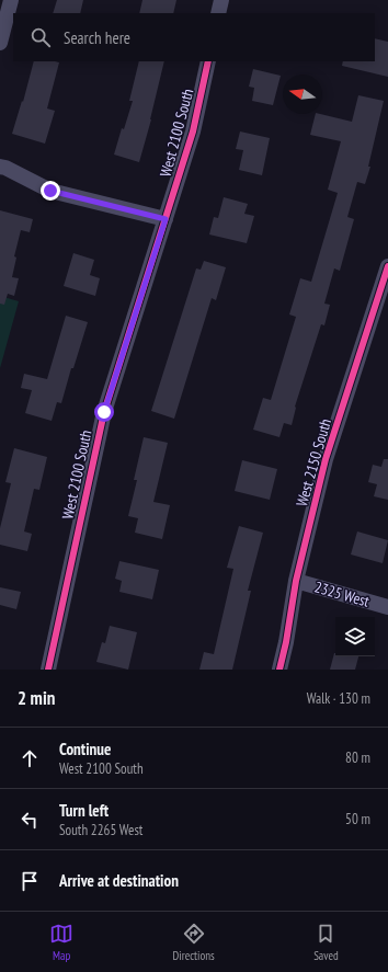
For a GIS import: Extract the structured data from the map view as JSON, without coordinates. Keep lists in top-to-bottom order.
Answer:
{
  "streets": {
    "street": ["West 2100 South", "West 2150 South", "2325 West"]
  },
  "crossings": [
    ["West 2150 South", "2325 West"]
  ],
  "north": "left",
  "page": {
    "search": "Search here",
    "heading": ["2 min", "Walk · 130 m"],
    "list": [
      ["Continue", "West 2100 South", "80 m"],
      ["Turn left", "South 2265 West", "50 m"],
      "Arrive at destination"
    ],
    "nav": ["Map", "Directions", "Saved"]
  }
}
